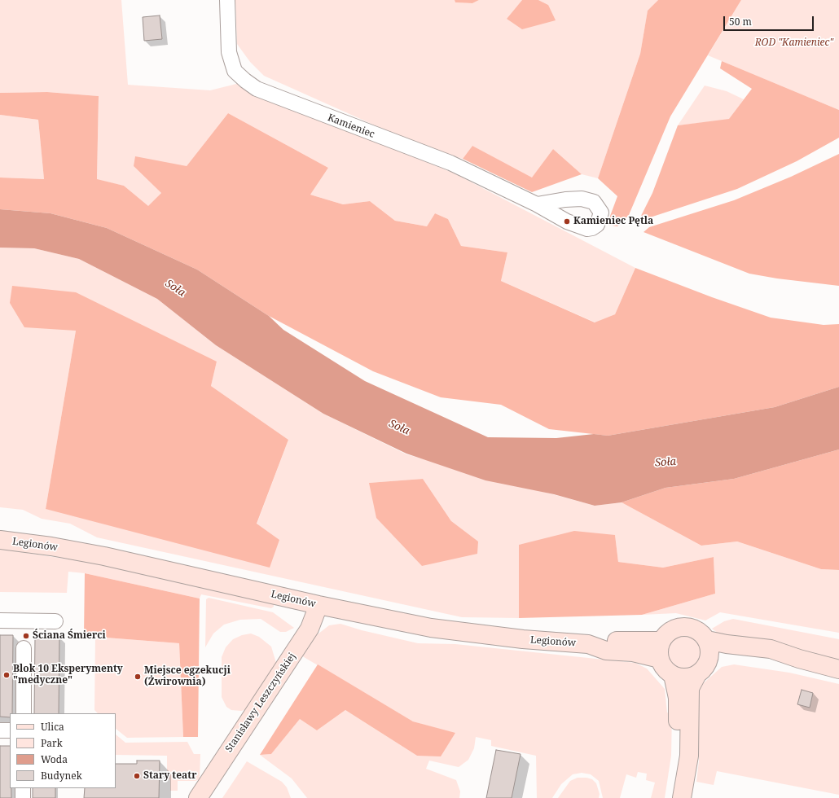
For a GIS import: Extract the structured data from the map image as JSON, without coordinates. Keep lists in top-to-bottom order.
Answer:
{
  "streets": {
    "main road": ["Legionów", "Stanisławy Leszczyńskiej"],
    "street": ["Kamieniec"]
  },
  "crossings": [
    ["Legionów", "Stanisławy Leszczyńskiej"]
  ],
  "water": ["Soła"],
  "parks": ["ROD \"Kamieniec\""],
  "places": [
    "Kamieniec Pętla",
    "Ściana Śmierci",
    "Blok 10 Eksperymenty \"medyczne\"",
    "Miejsce egzekucji (Żwirownia)",
    "Stary teatr"
  ],
  "legend": [
    "Ulica",
    "Park",
    "Woda",
    "Budynek"
  ],
  "scale_bar": "50 m"
}
